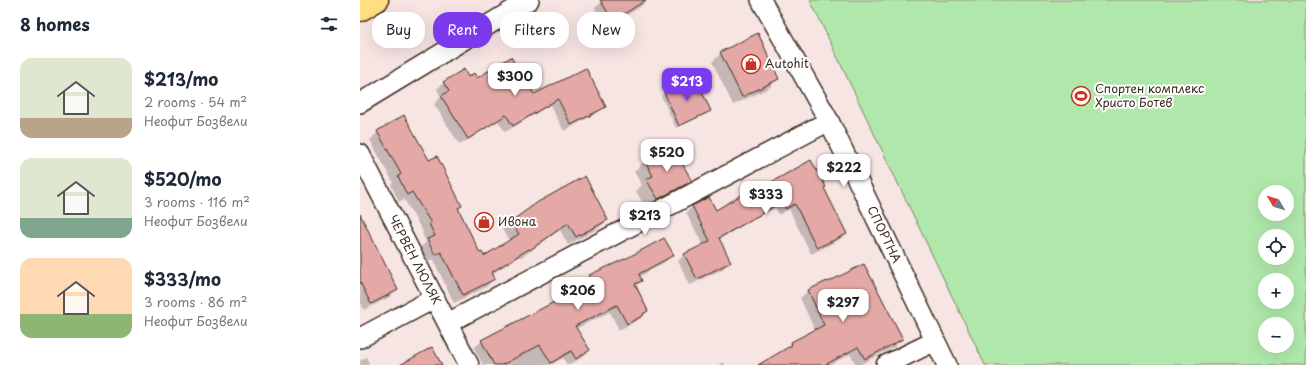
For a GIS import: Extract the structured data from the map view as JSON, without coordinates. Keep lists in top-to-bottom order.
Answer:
{
  "streets": {
    "street": ["СПОРТНА", "ЧЕРВЕН ЛЮЛЯК"]
  },
  "places": {
    "shop": ["Autohit", "Ивона"],
    "sports": ["Спортен комплекс Христо Ботев"]
  },
  "north": "top left",
  "page": {
    "heading": "8 homes",
    "chip": [
      "Buy",
      "Rent",
      "Filters",
      "New"
    ],
    "list": [
      {
        "name": "$213/mo",
        "note": "2 rooms · 54 m² · Неофит Бозвели"
      },
      {
        "name": "$520/mo",
        "note": "3 rooms · 116 m² · Неофит Бозвели"
      },
      {
        "name": "$333/mo",
        "note": "3 rooms · 86 m² · Неофит Бозвели"
      }
    ],
    "price": [
      "$300",
      "$213",
      "$520",
      "$222",
      "$333",
      "$213",
      "$206",
      "$297"
    ],
    "map_buttons": ["+", "−"]
  }
}
